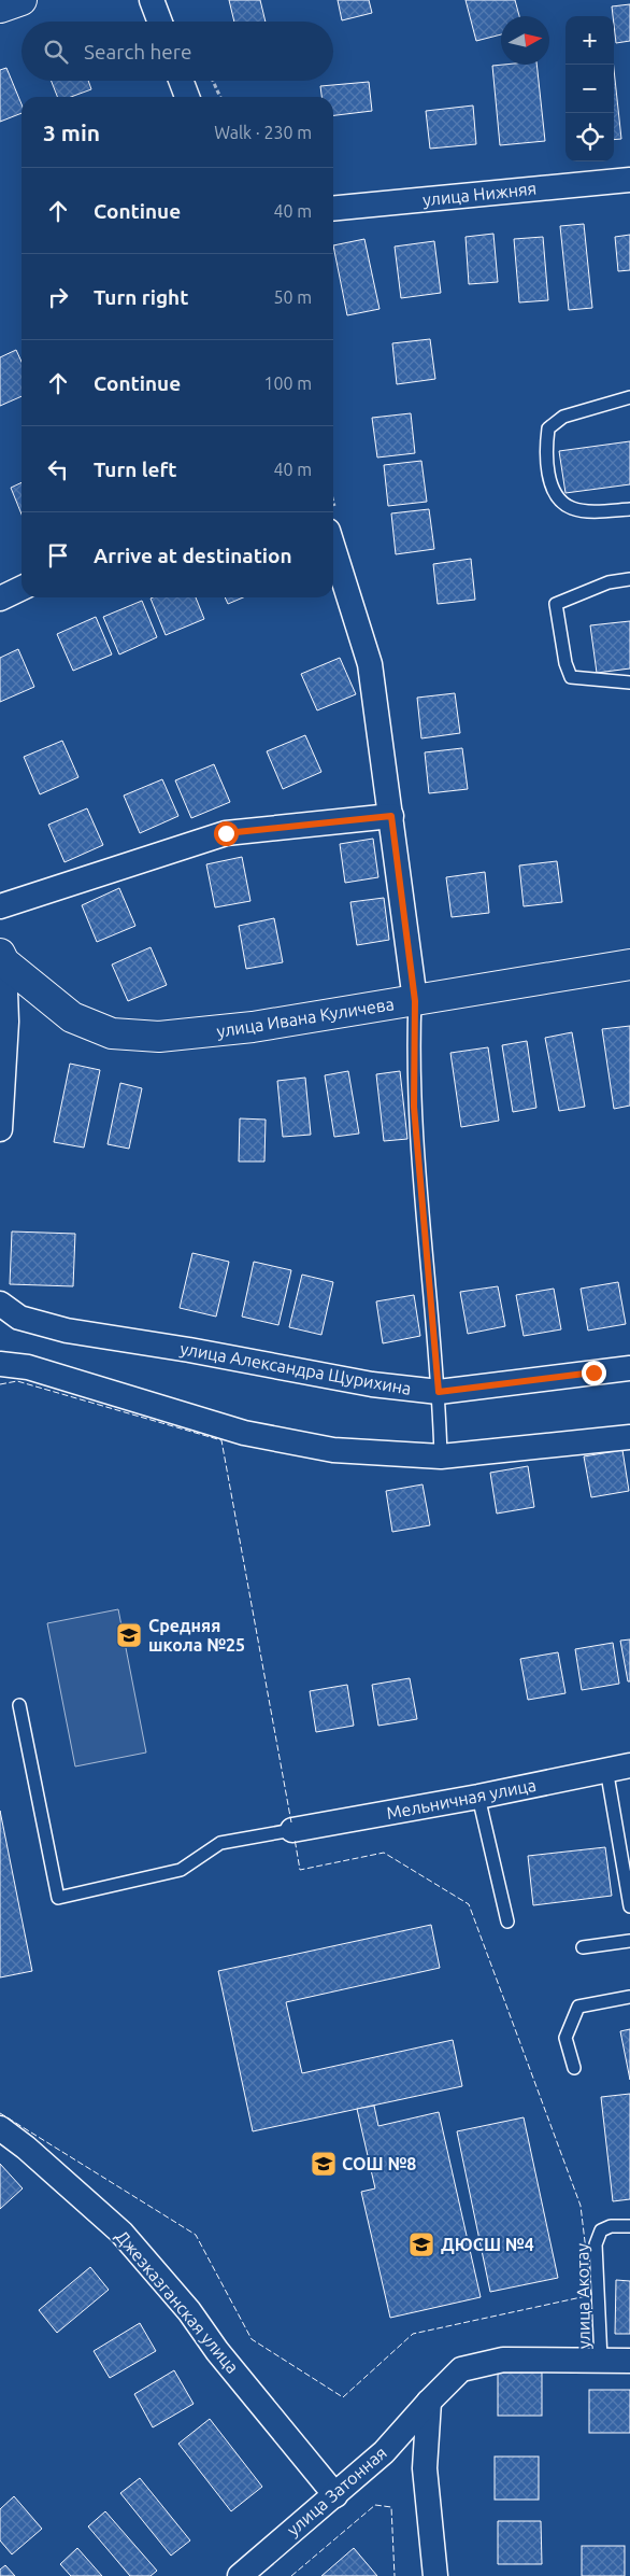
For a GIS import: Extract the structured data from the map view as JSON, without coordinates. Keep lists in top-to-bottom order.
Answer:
{
  "streets": {
    "street": [
      "улица Нижняя",
      "улица Ивана Куличева",
      "улица Александра Щурихина",
      "Мельничная улица",
      "Джезказганская улица",
      "улица Затонная"
    ],
    "lane": ["улица Акотау"]
  },
  "crossings": [
    ["улица Акотау", "улица Затонная"],
    ["Джезказганская улица", "улица Затонная"]
  ],
  "places": {
    "school or university": ["Средняя школа №25", "СОШ №8", "ДЮСШ №4"]
  },
  "north": "right",
  "page": {
    "map_buttons": ["+", "−"],
    "search": "Search here",
    "heading": ["3 min", "Walk · 230 m"],
    "list": [
      ["Continue", "40 m"],
      ["Turn right", "50 m"],
      ["Continue", "100 m"],
      ["Turn left", "40 m"],
      "Arrive at destination"
    ]
  }
}
